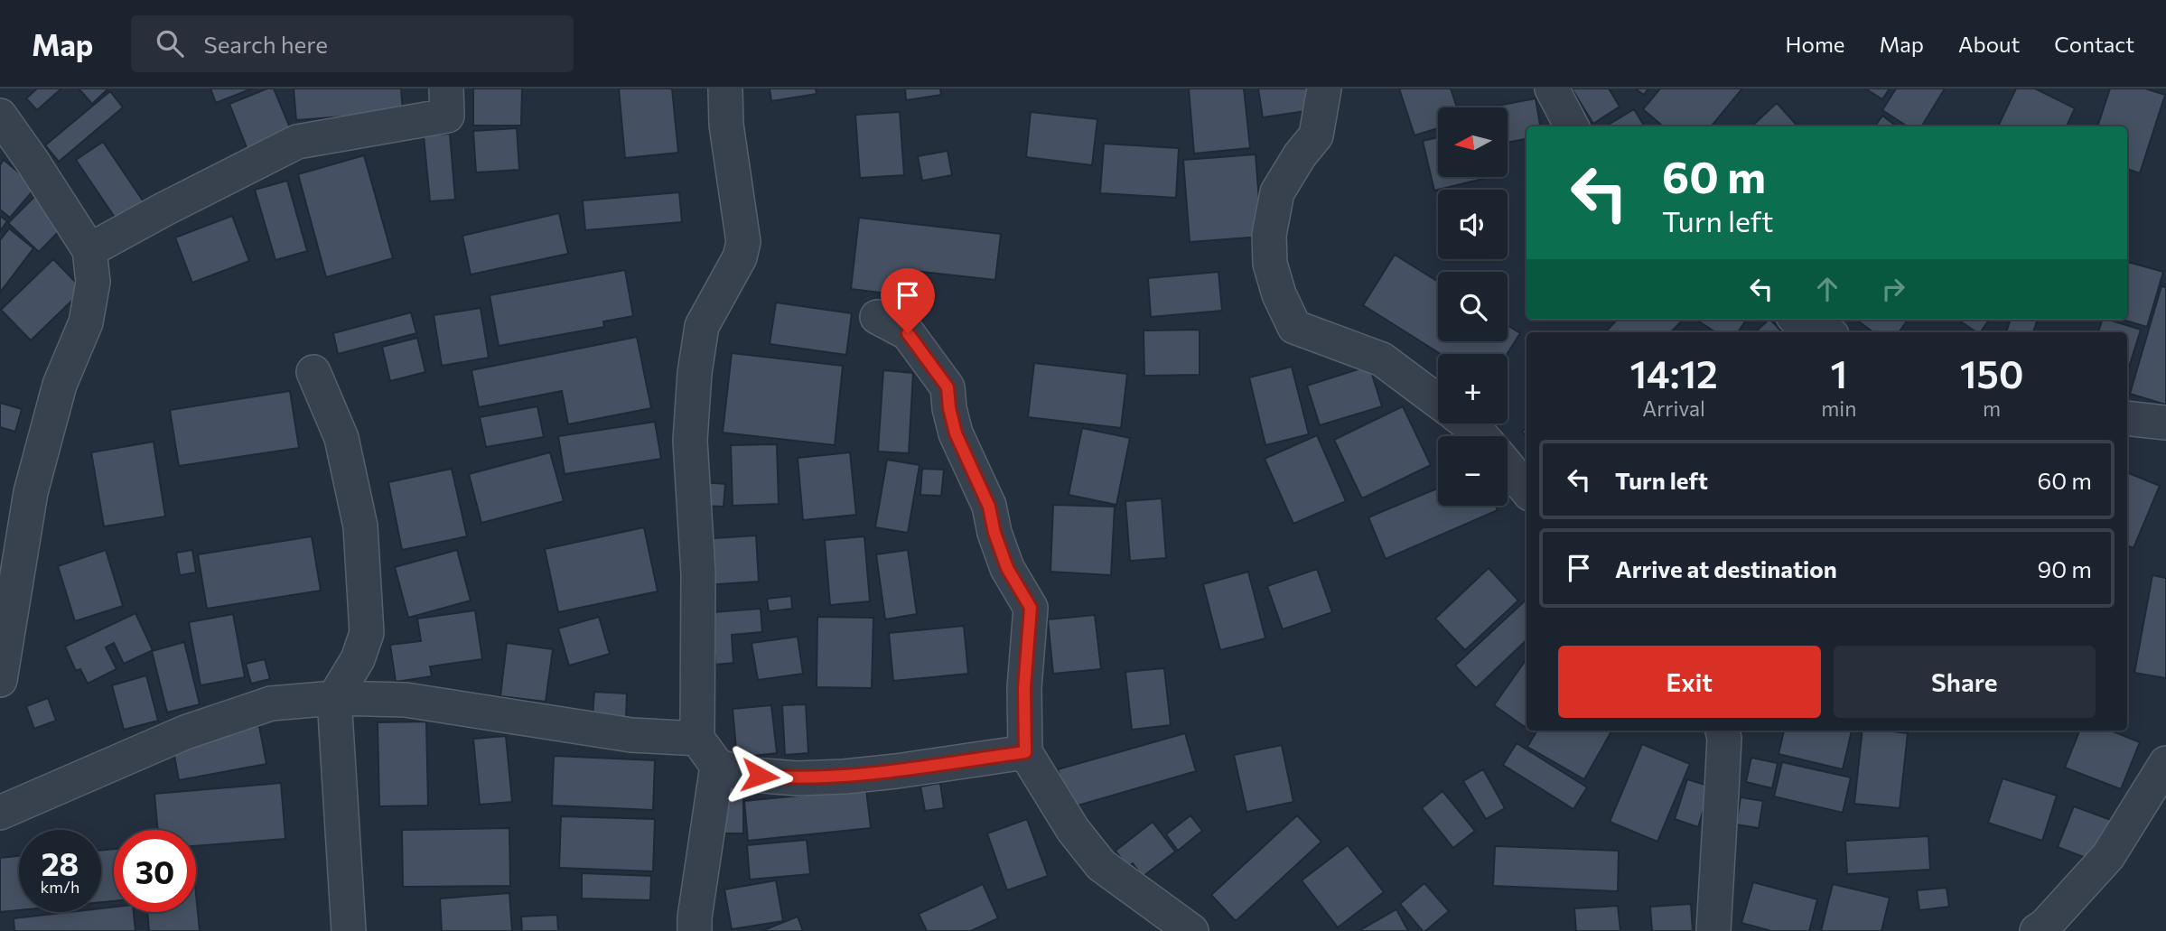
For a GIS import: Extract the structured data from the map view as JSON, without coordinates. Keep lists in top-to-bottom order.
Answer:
{
  "north": "left",
  "page": {
    "header": "Map",
    "search": "Search here",
    "nav": [
      "Home",
      "Map",
      "About",
      "Contact"
    ],
    "map_buttons": ["+", "−"],
    "turn": ["60 m", "Turn left"],
    "eta": [
      "14:12",
      "Arrival",
      "1",
      "min",
      "150",
      "m"
    ],
    "list": [
      {
        "name": "Turn left",
        "value": "60 m"
      },
      {
        "name": "Arrive at destination",
        "value": "90 m"
      }
    ],
    "buttons": ["Exit", "Share"],
    "speed": "28 km/h",
    "limit": "30"
  }
}
